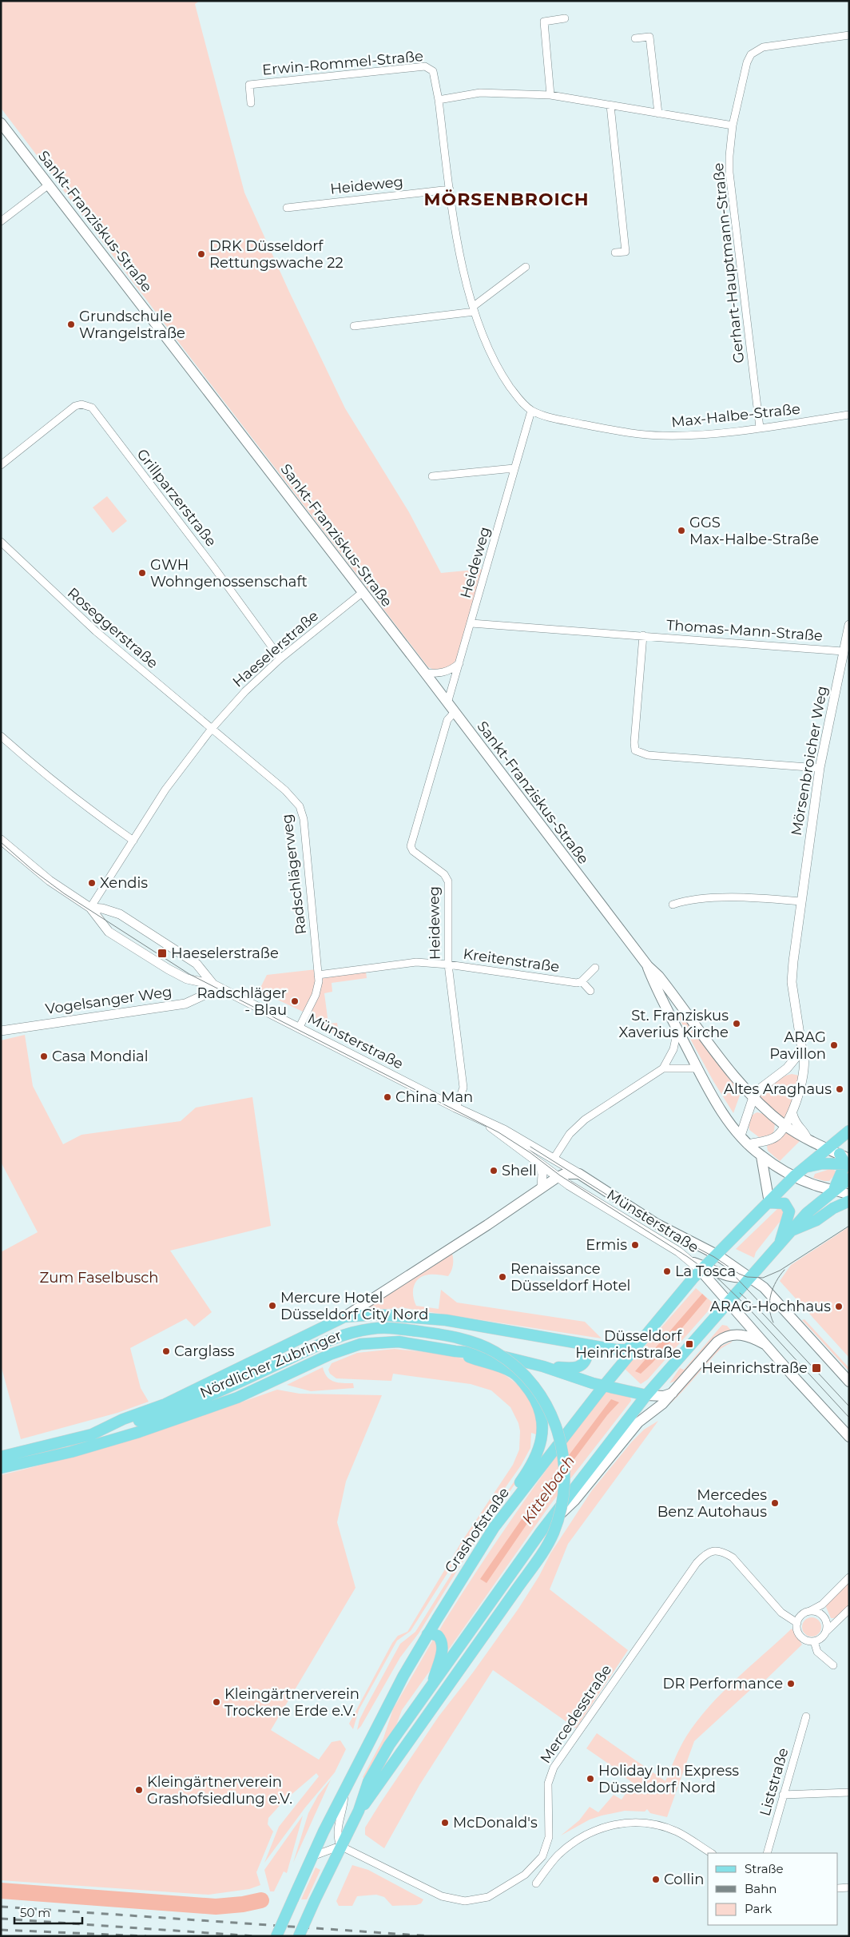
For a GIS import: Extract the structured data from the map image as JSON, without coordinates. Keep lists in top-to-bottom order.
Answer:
{
  "streets": {
    "main road": [
      "Sankt-Franziskus-Straße",
      "Münsterstraße",
      "Nördlicher Zubringer",
      "Grashofstraße"
    ],
    "street": [
      "Erwin-Rommel-Straße",
      "Heideweg",
      "Gerhart-Hauptmann-Straße",
      "Max-Halbe-Straße",
      "Grillparzerstraße",
      "Roseggerstraße",
      "Thomas-Mann-Straße",
      "Haeselerstraße",
      "Mörsenbroicher Weg",
      "Radschlägerweg",
      "Kreitenstraße",
      "Vogelsanger Weg",
      "Mercedesstraße",
      "Liststraße"
    ]
  },
  "crossings": [
    ["Heideweg", "Sankt-Franziskus-Straße"],
    ["Heideweg", "Max-Halbe-Straße"],
    ["Heideweg", "Thomas-Mann-Straße"],
    ["Heideweg", "Kreitenstraße"],
    ["Heideweg", "Münsterstraße"],
    ["Sankt-Franziskus-Straße", "Haeselerstraße"],
    ["Sankt-Franziskus-Straße", "Mörsenbroicher Weg"],
    ["Gerhart-Hauptmann-Straße", "Max-Halbe-Straße"],
    ["Grillparzerstraße", "Haeselerstraße"],
    ["Roseggerstraße", "Haeselerstraße"],
    ["Roseggerstraße", "Radschlägerweg"],
    ["Thomas-Mann-Straße", "Mörsenbroicher Weg"],
    ["Haeselerstraße", "Radschlägerweg"],
    ["Haeselerstraße", "Münsterstraße"],
    ["Radschlägerweg", "Kreitenstraße"],
    ["Radschlägerweg", "Münsterstraße"],
    ["Vogelsanger Weg", "Münsterstraße"],
    ["Münsterstraße", "Nördlicher Zubringer"],
    ["Münsterstraße", "Grashofstraße"],
    ["Nördlicher Zubringer", "Grashofstraße"]
  ],
  "districts": ["MÖRSENBROICH"],
  "water": ["Kittelbach"],
  "parks": ["Zum Faselbusch"],
  "places": {
    "other": [
      "DRK Düsseldorf Rettungswache 22",
      "Grundschule Wrangelstraße",
      "GGS Max-Halbe-Straße",
      "GWH Wohngenossenschaft",
      "Xendis",
      "Radschläger - Blau",
      "St. Franziskus Xaverius Kirche",
      "ARAG Pavillon",
      "Casa Mondial",
      "Altes Araghaus",
      "China Man",
      "Shell",
      "Ermis",
      "La Tosca",
      "Renaissance Düsseldorf Hotel",
      "Mercure Hotel Düsseldorf City Nord",
      "ARAG-Hochhaus",
      "Carglass",
      "Mercedes Benz Autohaus",
      "DR Performance",
      "Kleingärtnerverein Trockene Erde e.V.",
      "Holiday Inn Express Düsseldorf Nord",
      "Kleingärtnerverein Grashofsiedlung e.V.",
      "McDonald's",
      "Collin"
    ],
    "transit": ["Haeselerstraße", "Düsseldorf Heinrichstraße", "Heinrichstraße"]
  },
  "legend": ["Straße", "Bahn", "Park"],
  "scale_bar": "50 m"
}
